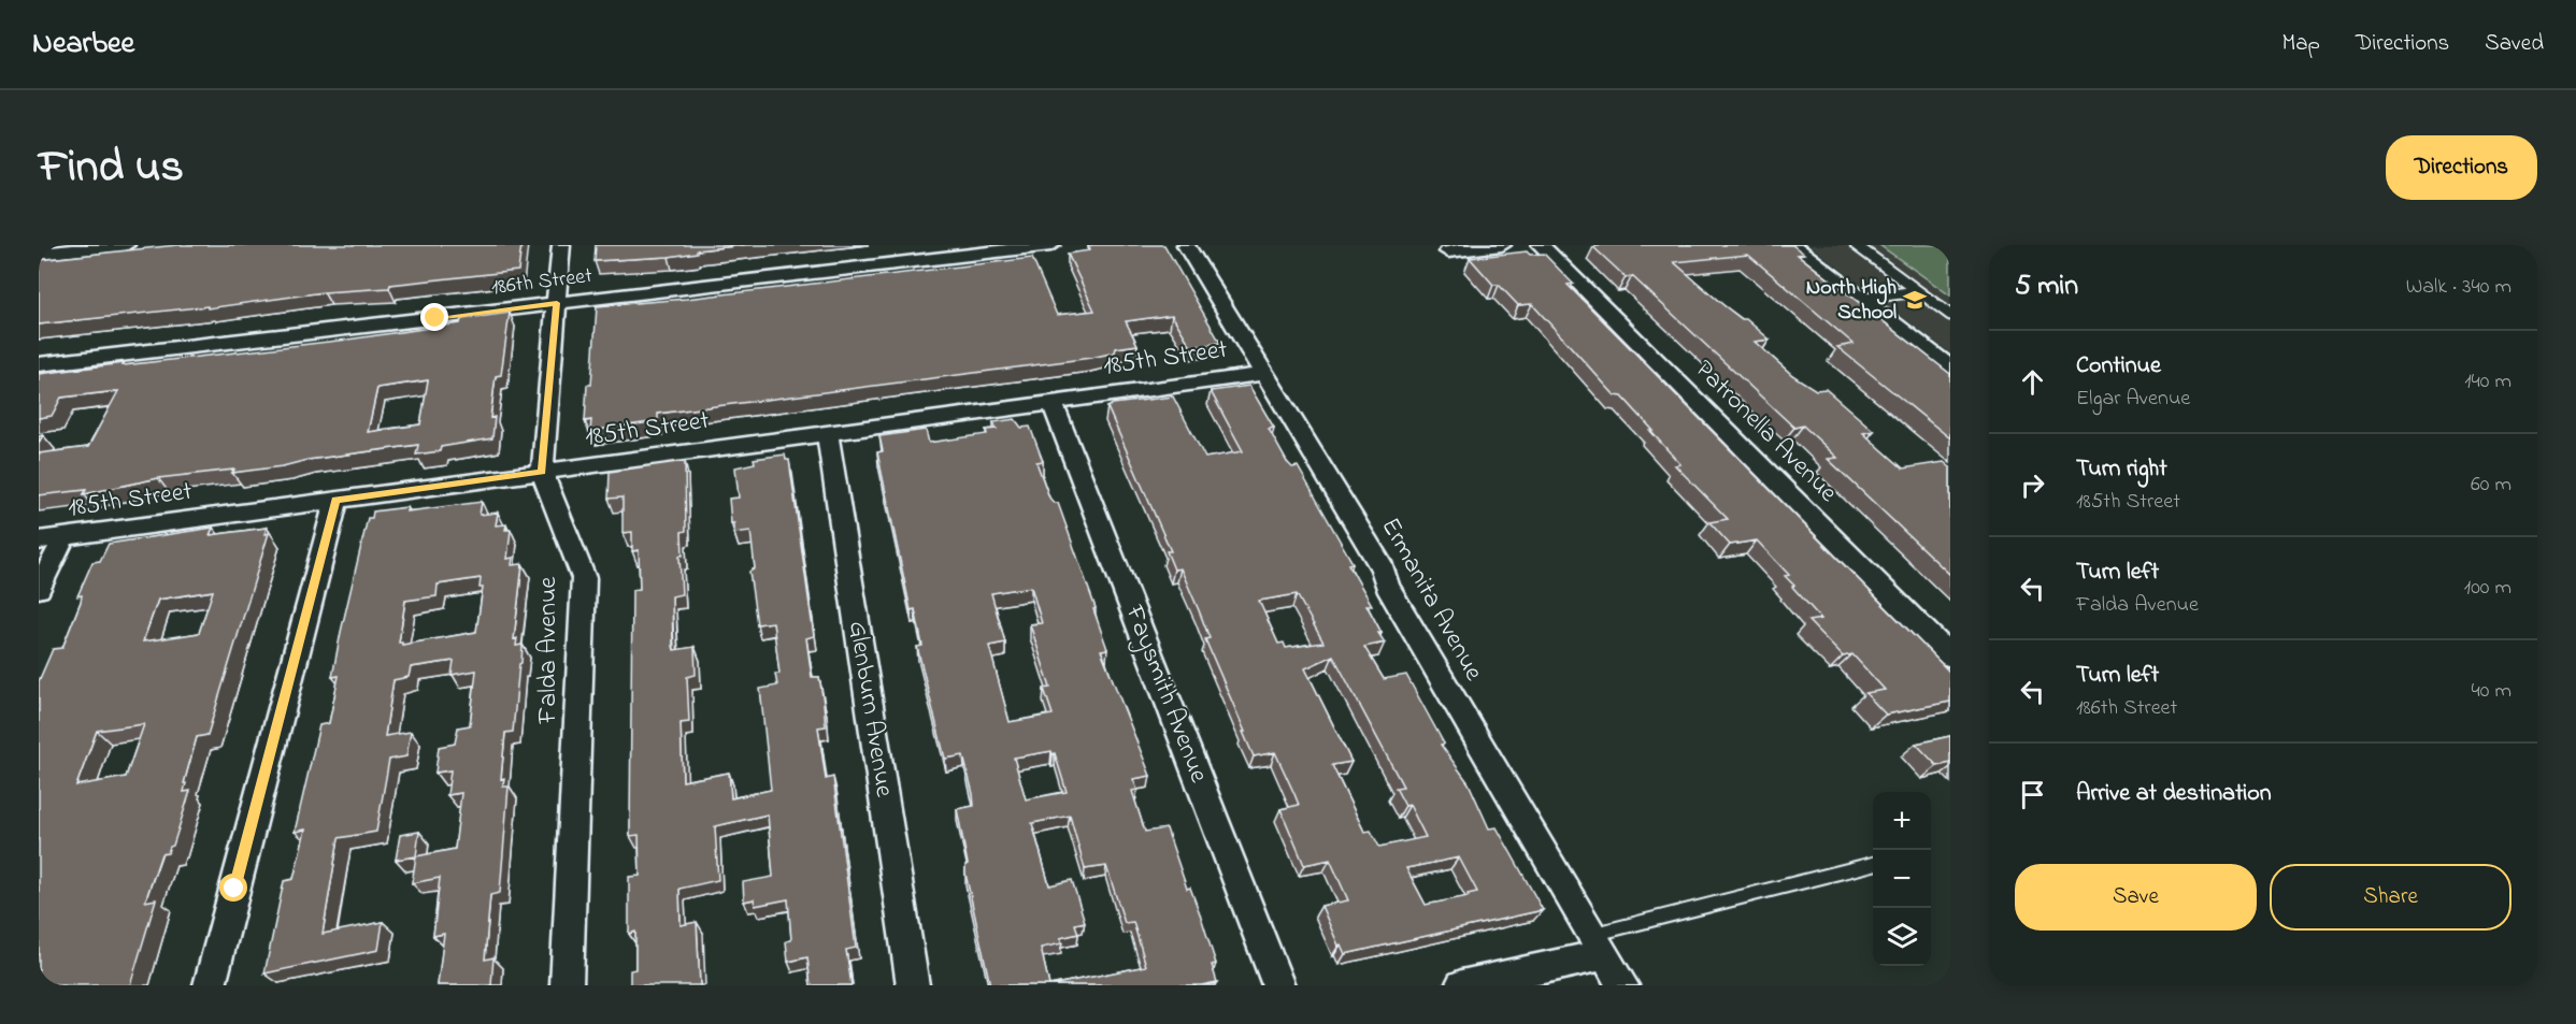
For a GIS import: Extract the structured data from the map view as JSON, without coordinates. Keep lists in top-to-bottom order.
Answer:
{
  "streets": {
    "street": [
      "186th Street",
      "185th Street",
      "Patronella Avenue",
      "Ermanita Avenue",
      "Falda Avenue",
      "Faysmith Avenue",
      "Glenburn Avenue"
    ]
  },
  "crossings": [
    ["186th Street", "Falda Avenue"],
    ["185th Street", "Ermanita Avenue"],
    ["185th Street", "Falda Avenue"],
    ["185th Street", "Faysmith Avenue"],
    ["185th Street", "Glenburn Avenue"]
  ],
  "places": {
    "school or university": ["North High School"]
  },
  "page": {
    "header": "Nearbee",
    "nav": ["Map", "Directions", "Saved"],
    "title": "Find us",
    "buttons": [
      "Directions",
      ["Save", "Share"]
    ],
    "heading": ["5 min", "Walk · 340 m"],
    "list": [
      ["Continue", "Elgar Avenue", "140 m"],
      ["Turn right", "185th Street", "60 m"],
      ["Turn left", "Falda Avenue", "100 m"],
      ["Turn left", "186th Street", "40 m"],
      "Arrive at destination"
    ],
    "map_buttons": ["+", "−"]
  }
}
